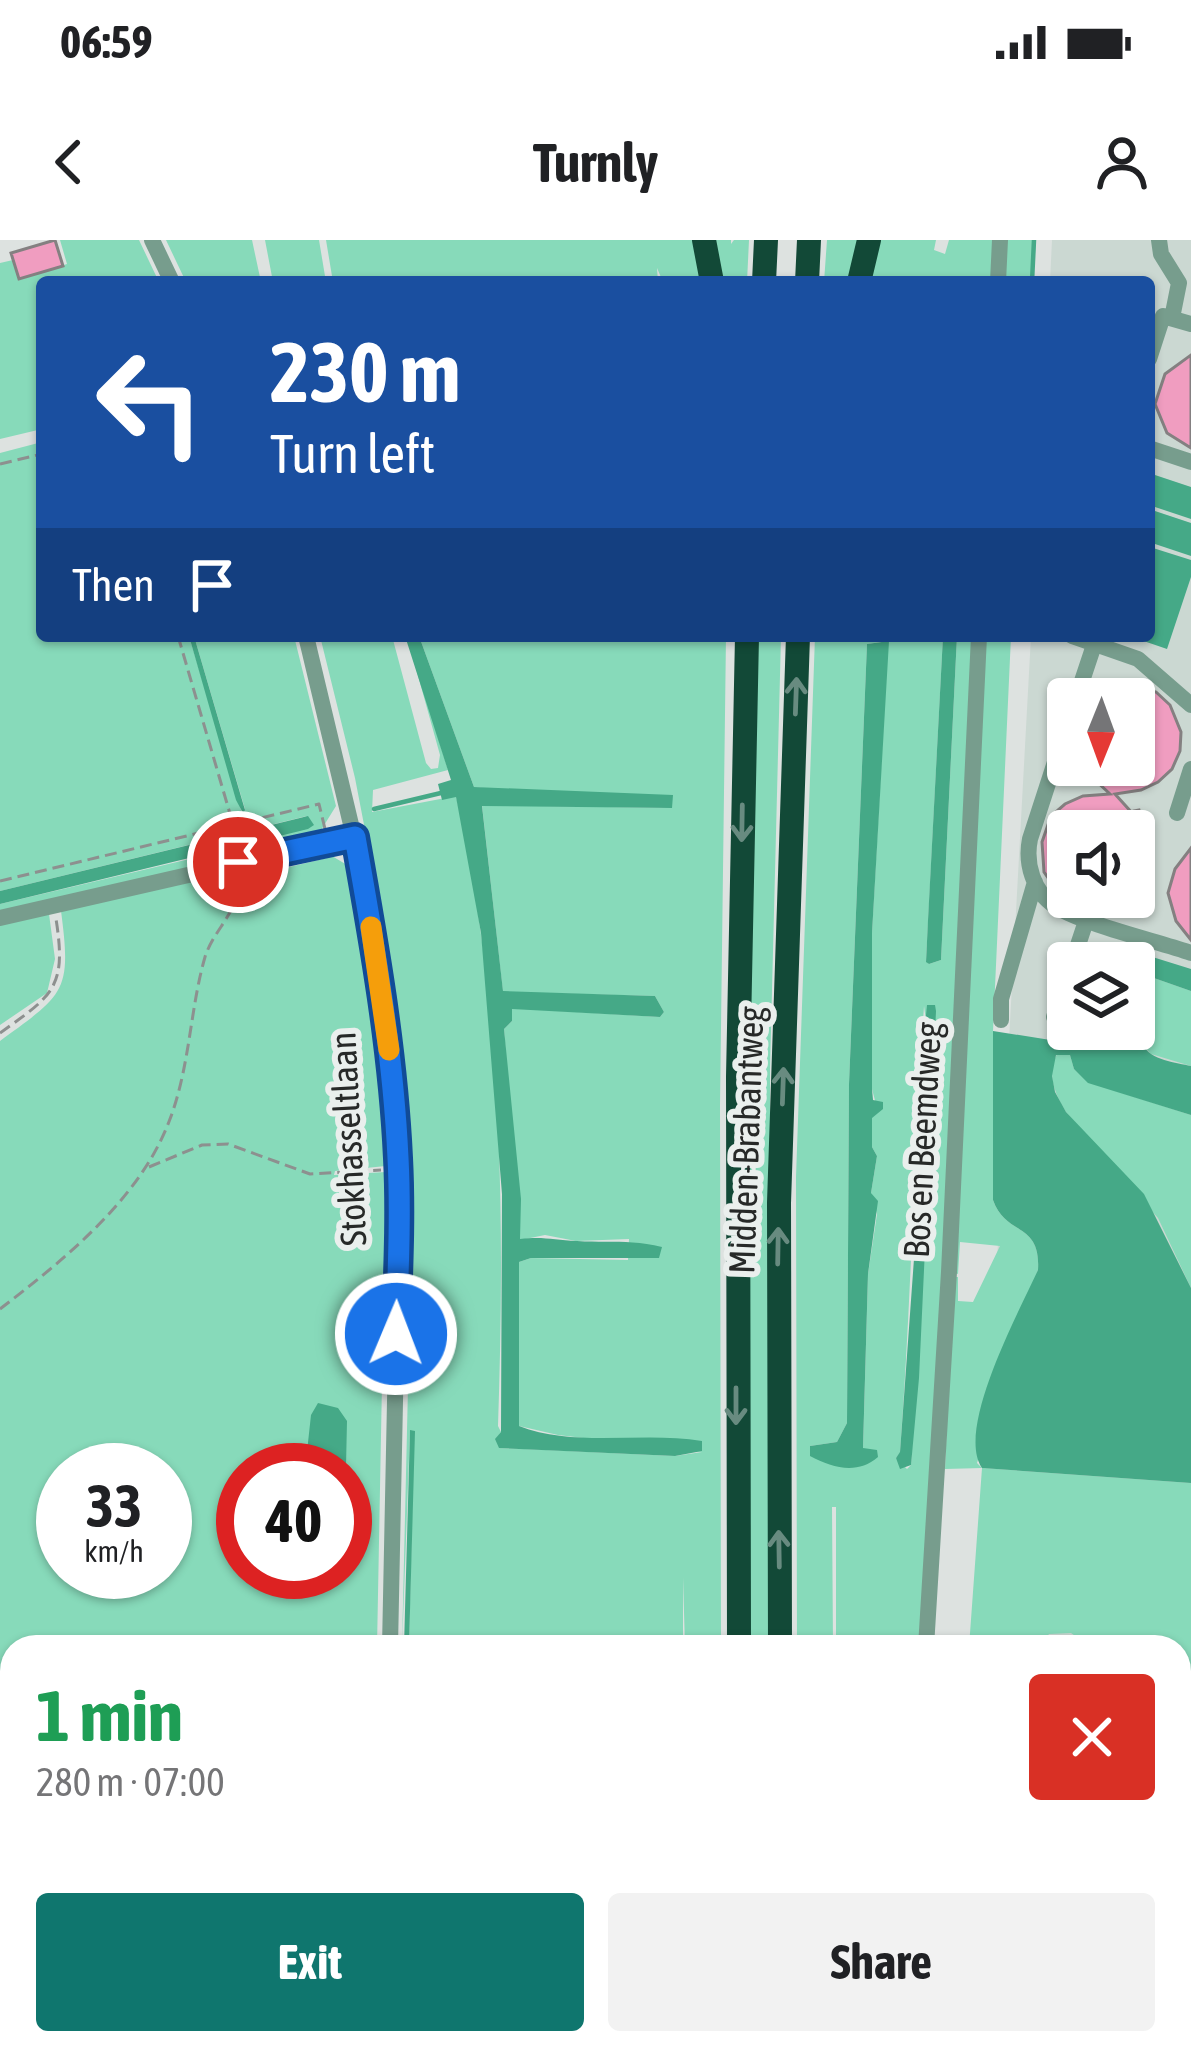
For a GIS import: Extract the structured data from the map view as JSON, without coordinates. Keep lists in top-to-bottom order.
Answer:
{
  "streets": {
    "highway": ["Midden-Brabantweg"],
    "street": ["Stokhasseltlaan", "Bos en Beemdweg"]
  },
  "north": "bottom",
  "page": {
    "status": "06:59",
    "header": "Turnly",
    "turn": ["230 m", "Turn left"],
    "then": "Then",
    "speed": "33 km/h",
    "limit": "40",
    "heading": ["1 min", "280 m · 07:00"],
    "buttons": ["Exit", "Share"]
  }
}
